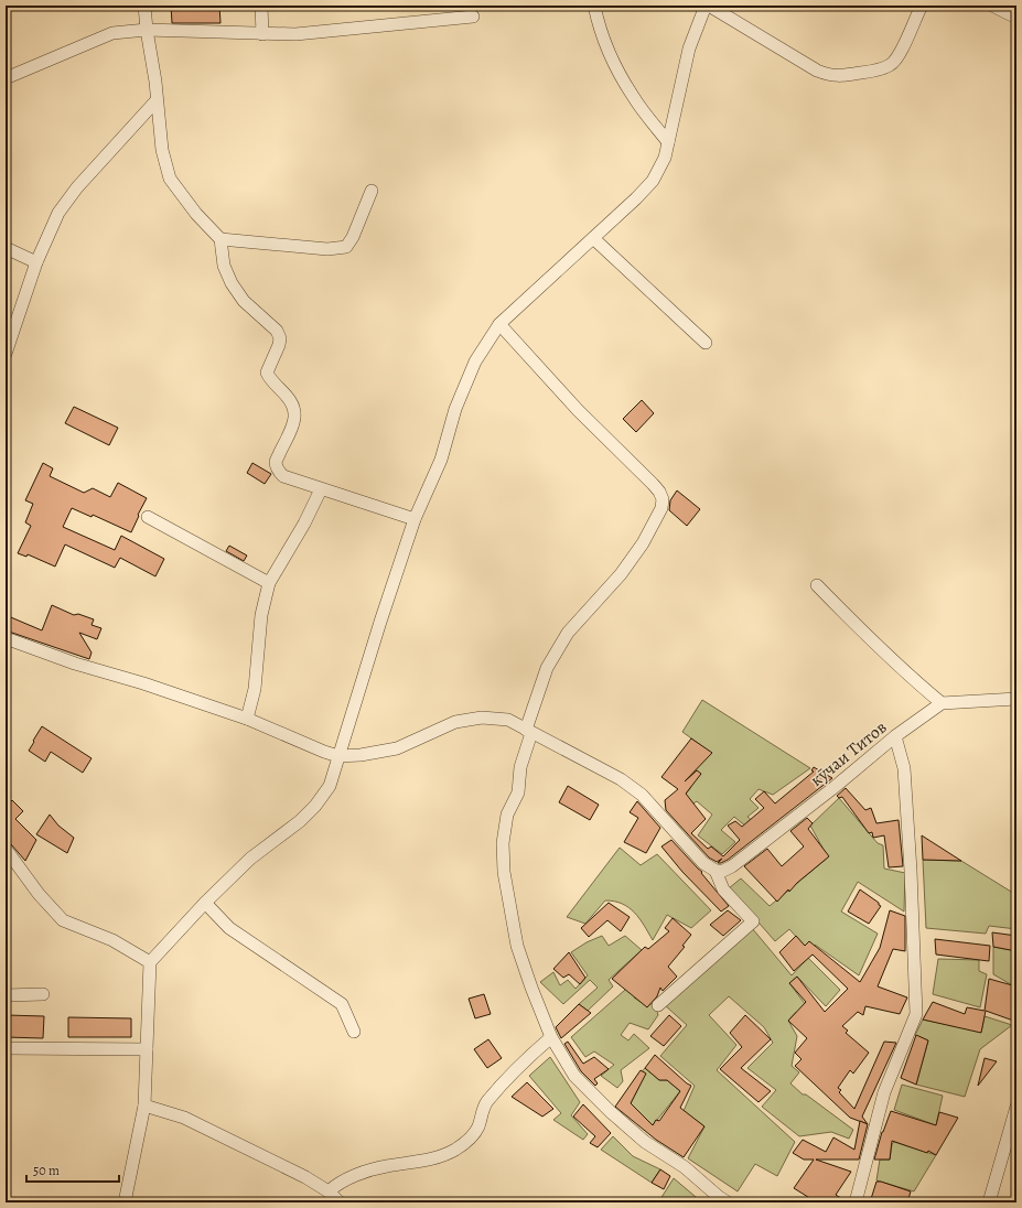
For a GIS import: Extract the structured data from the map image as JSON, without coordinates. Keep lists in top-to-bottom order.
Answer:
{
  "streets": {
    "street": ["кӯчаи Титов"]
  },
  "scale_bar": "50 m"
}
